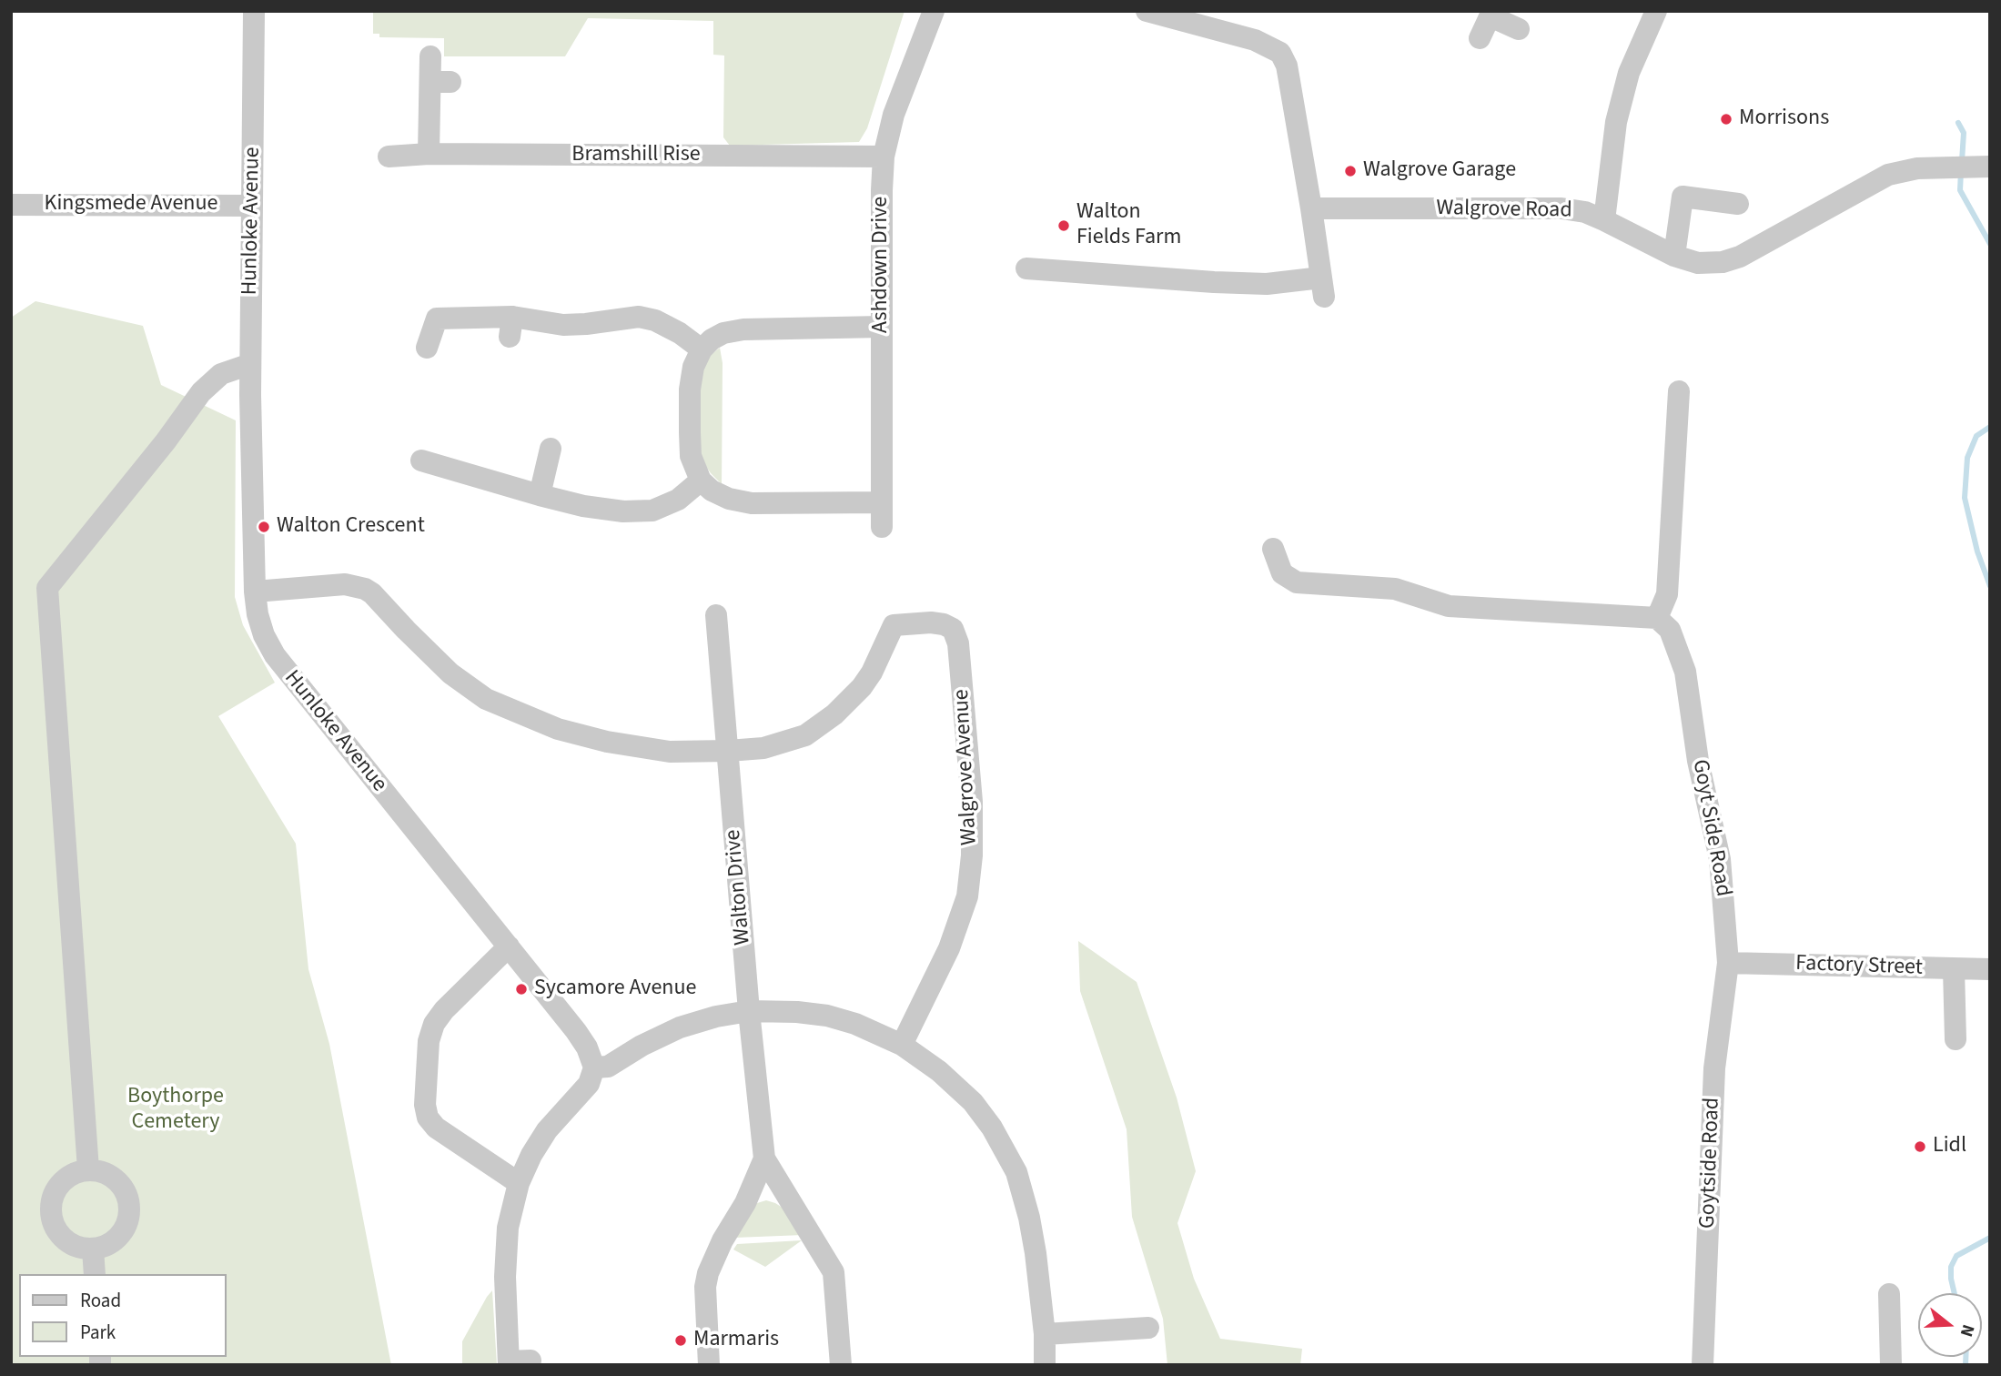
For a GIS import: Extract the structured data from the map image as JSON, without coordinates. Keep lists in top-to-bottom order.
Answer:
{
  "streets": {
    "street": [
      "Bramshill Rise",
      "Kingsmede Avenue",
      "Walgrove Road",
      "Hunloke Avenue",
      "Ashdown Drive",
      "Walgrove Avenue",
      "Goyt Side Road",
      "Walton Drive",
      "Factory Street",
      "Goytside Road"
    ]
  },
  "crossings": [
    ["Bramshill Rise", "Ashdown Drive"],
    ["Kingsmede Avenue", "Hunloke Avenue"],
    ["Walgrove Avenue", "Walton Drive"],
    ["Goyt Side Road", "Factory Street"],
    ["Goyt Side Road", "Goytside Road"],
    ["Factory Street", "Goytside Road"]
  ],
  "parks": ["Boythorpe Cemetery"],
  "places": [
    "Morrisons",
    "Walgrove Garage",
    "Walton Fields Farm",
    "Walton Crescent",
    "Sycamore Avenue",
    "Lidl",
    "Marmaris"
  ],
  "legend": ["Road", "Park"],
  "north": "right"
}
